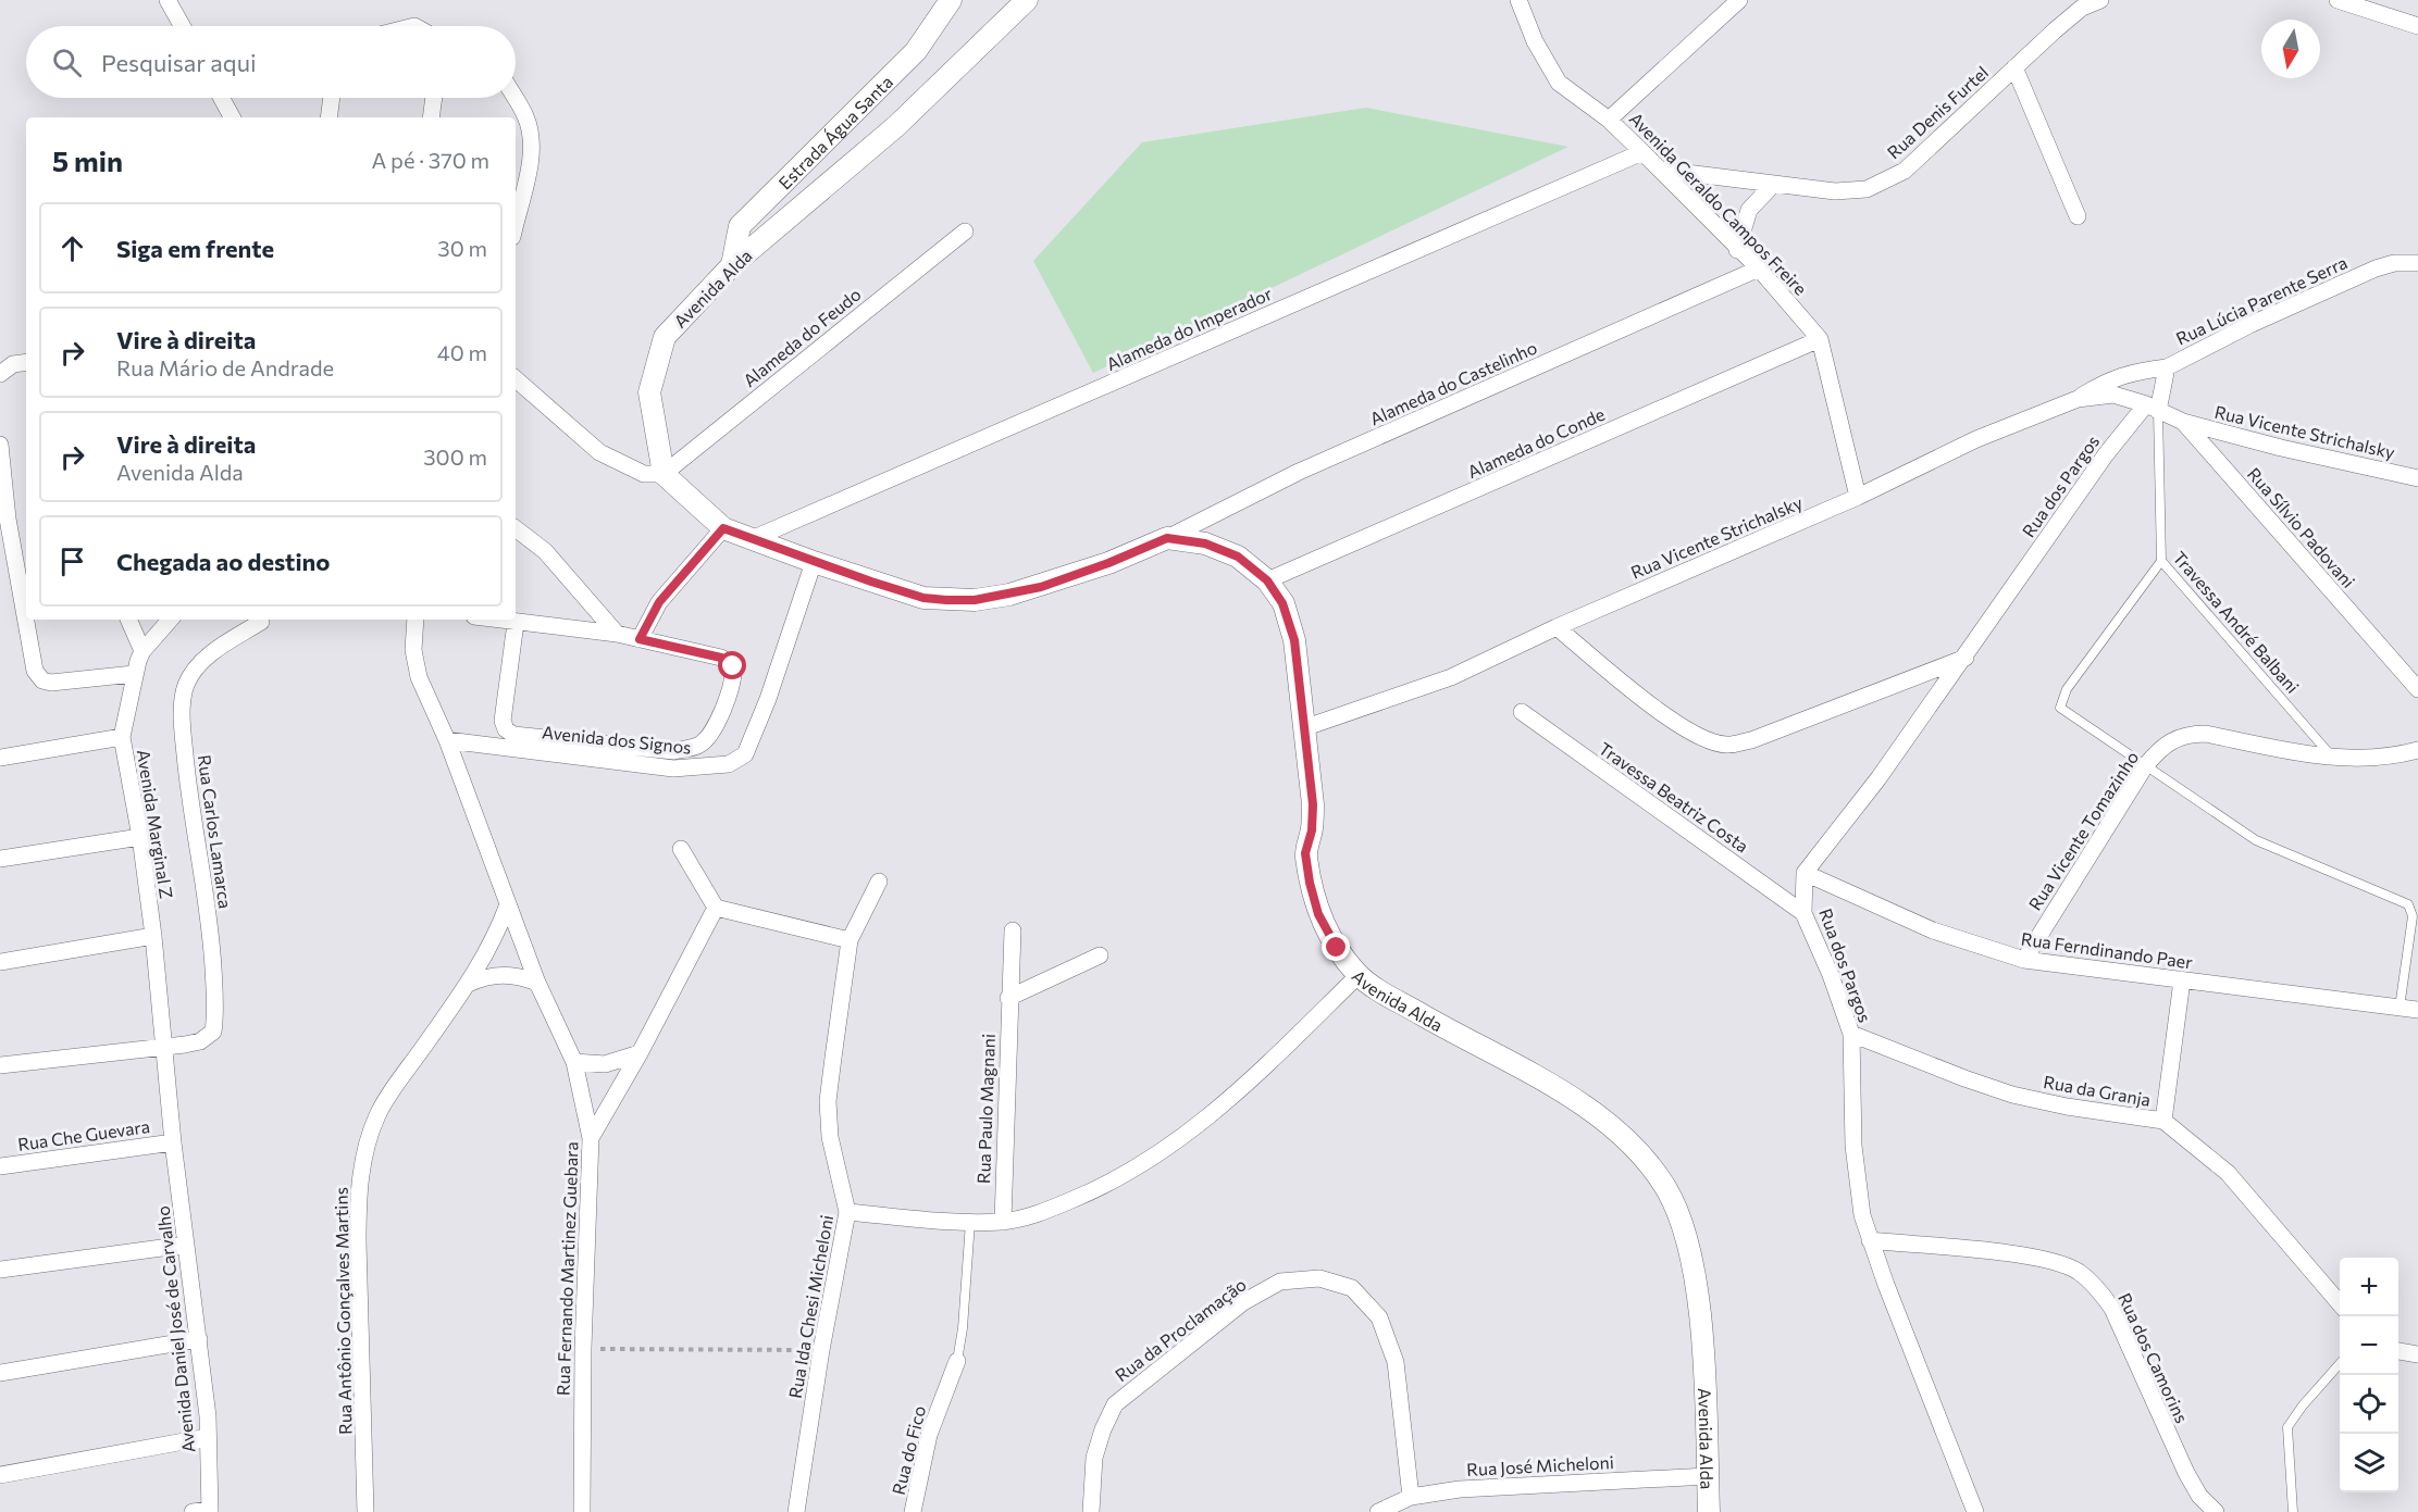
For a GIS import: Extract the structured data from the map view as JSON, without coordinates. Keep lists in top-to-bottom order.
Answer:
{
  "streets": {
    "street": [
      "Rua Denis Furtel",
      "Estrada Água Santa",
      "Avenida Geraldo Campos Freire",
      "Avenida Alda",
      "Rua Lúcia Parente Serra",
      "Alameda do Imperador",
      "Alameda do Feudo",
      "Alameda do Castelinho",
      "Rua Vicente Strichalsky",
      "Alameda do Conde",
      "Rua dos Pargos",
      "Rua Sílvio Padovani",
      "Avenida dos Signos",
      "Travessa Beatriz Costa",
      "Avenida Marginal Z",
      "Rua Vicente Tomazinho",
      "Rua Carlos Lamarca",
      "Rua Ferndinando Paer",
      "Rua da Granja",
      "Rua Paulo Magnani",
      "Rua Che Guevara",
      "Rua Fernando Martinez Guebara",
      "Rua Ida Chesi Micheloni",
      "Rua Antônio Gonçalves Martins",
      "Avenida Daniel José de Carvalho",
      "Rua da Proclamação",
      "Rua dos Camorins",
      "Rua do Fico",
      "Rua José Micheloni"
    ],
    "lane": ["Travessa André Balbani"]
  },
  "crossings": [
    ["Rua Denis Furtel", "Avenida Geraldo Campos Freire"],
    ["Estrada Água Santa", "Avenida Alda"],
    ["Avenida Geraldo Campos Freire", "Alameda do Imperador"],
    ["Avenida Geraldo Campos Freire", "Alameda do Castelinho"],
    ["Avenida Geraldo Campos Freire", "Rua Vicente Strichalsky"],
    ["Avenida Geraldo Campos Freire", "Alameda do Conde"],
    ["Avenida Alda", "Alameda do Feudo"],
    ["Avenida Alda", "Alameda do Castelinho"],
    ["Avenida Alda", "Rua Vicente Strichalsky"],
    ["Avenida Alda", "Alameda do Conde"],
    ["Avenida Alda", "Rua José Micheloni"],
    ["Rua Lúcia Parente Serra", "Rua Vicente Strichalsky"],
    ["Rua Lúcia Parente Serra", "Rua dos Pargos"],
    ["Rua Lúcia Parente Serra", "Rua Sílvio Padovani"],
    ["Rua Lúcia Parente Serra", "Travessa André Balbani"],
    ["Rua Vicente Strichalsky", "Rua dos Pargos"],
    ["Rua Vicente Strichalsky", "Rua Sílvio Padovani"],
    ["Rua Vicente Strichalsky", "Travessa André Balbani"],
    ["Rua dos Pargos", "Rua Sílvio Padovani"],
    ["Rua dos Pargos", "Travessa André Balbani"],
    ["Rua dos Pargos", "Travessa Beatriz Costa"],
    ["Rua dos Pargos", "Rua Ferndinando Paer"],
    ["Rua dos Pargos", "Rua da Granja"],
    ["Rua dos Pargos", "Rua dos Camorins"],
    ["Rua Sílvio Padovani", "Travessa André Balbani"],
    ["Travessa André Balbani", "Rua Vicente Tomazinho"],
    ["Avenida dos Signos", "Rua Fernando Martinez Guebara"],
    ["Rua Vicente Tomazinho", "Rua Ferndinando Paer"],
    ["Rua Che Guevara", "Avenida Daniel José de Carvalho"],
    ["Rua Fernando Martinez Guebara", "Rua Antônio Gonçalves Martins"],
    ["Rua da Proclamação", "Rua José Micheloni"]
  ],
  "north": "bottom",
  "page": {
    "search": "Pesquisar aqui",
    "heading": ["5 min", "A pé · 370 m"],
    "list": [
      ["Siga em frente", "30 m"],
      ["Vire à direita", "Rua Mário de Andrade", "40 m"],
      ["Vire à direita", "Avenida Alda", "300 m"],
      "Chegada ao destino"
    ],
    "map_buttons": ["+", "−"]
  }
}
